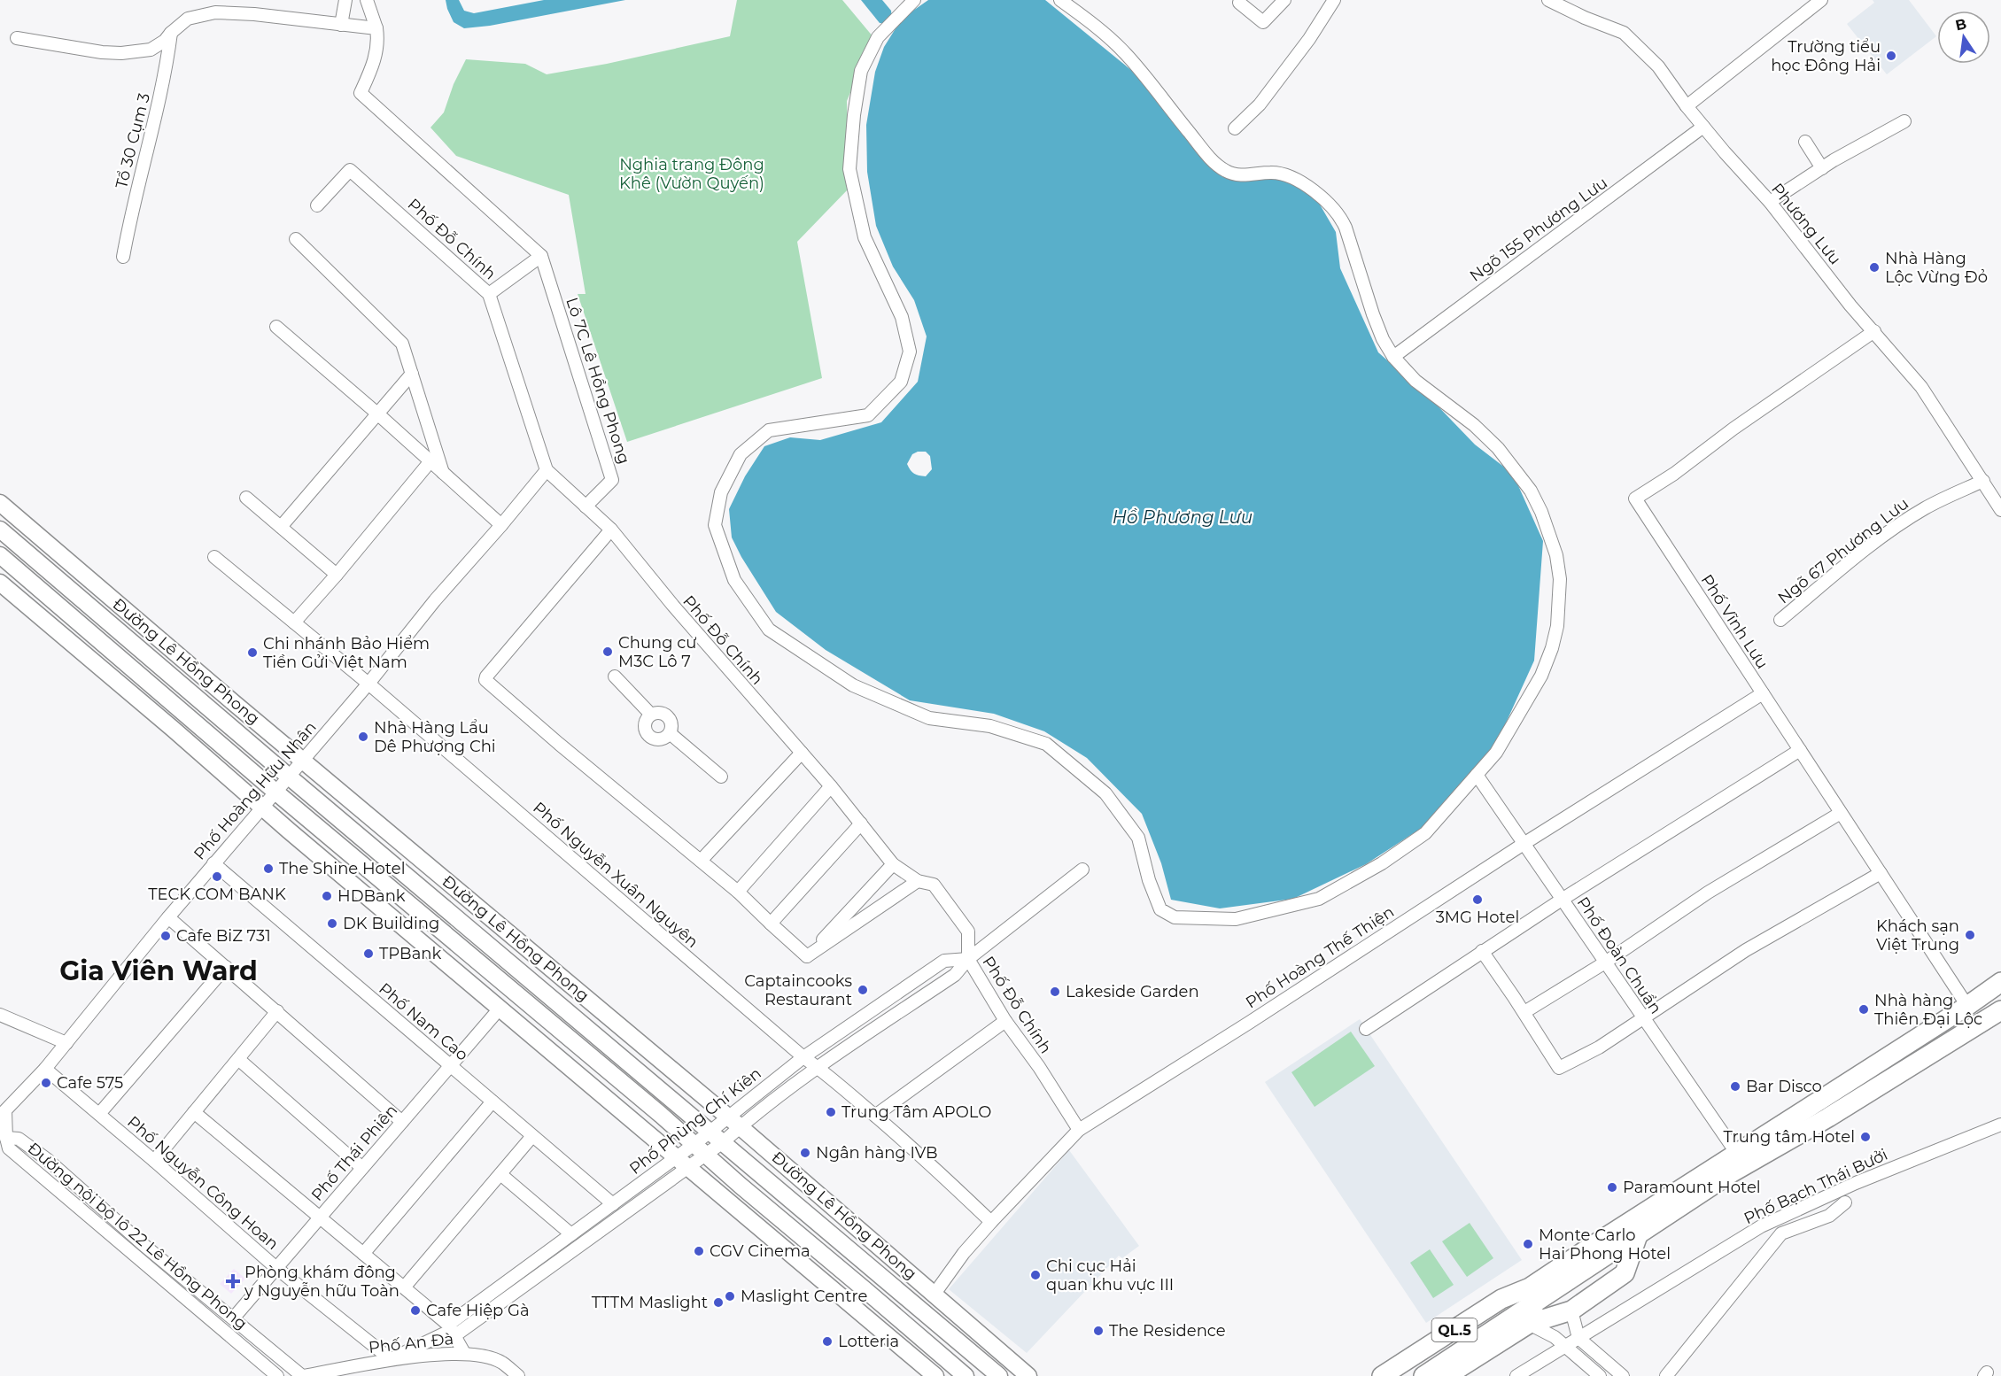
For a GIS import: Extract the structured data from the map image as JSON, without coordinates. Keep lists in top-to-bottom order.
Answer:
{
  "streets": {
    "highway": ["QL.5"],
    "main road": ["Đường Lê Hồng Phong"],
    "street": [
      "Tổ 30 Cụm 3",
      "Phương Lưu",
      "Ngõ 155 Phương Lưu",
      "Phố Đỗ Chính",
      "Lô 7C Lê Hồng Phong",
      "Ngõ 67 Phương Lưu",
      "Phố Vĩnh Lưu",
      "Phố Hoàng Hữu Nhân",
      "Phố Nguyễn Xuân Nguyên",
      "Phố Đoàn Chuẩn",
      "Phố Hoàng Thế Thiện",
      "Phố Nam Cao",
      "Phố Phùng Chí Kiên",
      "Phố Thái Phiên",
      "Phố Nguyễn Công Hoan",
      "Phố Bạch Thái Bưởi",
      "Đường nội bộ lô 22 Lê Hồng Phong",
      "Phố An Đà"
    ]
  },
  "crossings": [
    ["Phương Lưu", "Ngõ 155 Phương Lưu"],
    ["Phương Lưu", "Ngõ 67 Phương Lưu"],
    ["Phương Lưu", "Phố Vĩnh Lưu"],
    ["Phố Đỗ Chính", "Lô 7C Lê Hồng Phong"],
    ["Phố Đỗ Chính", "Phố Hoàng Hữu Nhân"],
    ["Phố Đỗ Chính", "Phố Hoàng Thế Thiện"],
    ["Phố Đỗ Chính", "Phố Phùng Chí Kiên"],
    ["Phố Vĩnh Lưu", "Phố Hoàng Thế Thiện"],
    ["Phố Vĩnh Lưu", "QL.5"],
    ["Đường Lê Hồng Phong", "Phố Hoàng Hữu Nhân"],
    ["Đường Lê Hồng Phong", "Phố Hoàng Thế Thiện"],
    ["Đường Lê Hồng Phong", "Phố Phùng Chí Kiên"],
    ["Phố Hoàng Hữu Nhân", "Phố Nguyễn Xuân Nguyên"],
    ["Phố Hoàng Hữu Nhân", "Phố Nam Cao"],
    ["Phố Hoàng Hữu Nhân", "Phố Nguyễn Công Hoan"],
    ["Phố Hoàng Hữu Nhân", "Đường nội bộ lô 22 Lê Hồng Phong"],
    ["Phố Nguyễn Xuân Nguyên", "Phố Hoàng Thế Thiện"],
    ["Phố Nguyễn Xuân Nguyên", "Phố Phùng Chí Kiên"],
    ["Phố Đoàn Chuẩn", "Phố Hoàng Thế Thiện"],
    ["Phố Đoàn Chuẩn", "QL.5"],
    ["Phố Nam Cao", "Phố Phùng Chí Kiên"],
    ["Phố Nam Cao", "Phố Thái Phiên"],
    ["Phố Thái Phiên", "Phố Nguyễn Công Hoan"],
    ["Phố Thái Phiên", "Đường nội bộ lô 22 Lê Hồng Phong"],
    ["Phố Nguyễn Công Hoan", "Phố An Đà"],
    ["Đường nội bộ lô 22 Lê Hồng Phong", "Phố An Đà"]
  ],
  "districts": ["Gia Viên Ward"],
  "water": ["Hồ Phương Lưu"],
  "parks": ["Nghia trang Đông Khê (Vườn Quyến)"],
  "places": {
    "other": [
      "Trường tiểu học Đông Hải",
      "Nhà Hàng Lộc Vừng Đỏ",
      "Chung cư M3C Lô 7",
      "Chi nhánh Bảo Hiểm Tiền Gửi Việt Nam",
      "Nhà Hàng Lẩu Dê Phượng Chi",
      "The Shine Hotel",
      "TECK COM BANK",
      "HDBank",
      "3MG Hotel",
      "DK Building",
      "Khách sạn Việt Trung",
      "Cafe BiZ 731",
      "TPBank",
      "Captaincooks Restaurant",
      "Lakeside Garden",
      "Nhà hàng Thiên Đại Lộc",
      "Cafe 575",
      "Bar Disco",
      "Trung Tâm APOLO",
      "Trung tâm Hotel",
      "Ngân hàng IVB",
      "Paramount Hotel",
      "Monte Carlo Hai Phong Hotel",
      "CGV Cinema",
      "Chi cục Hải quan khu vực III",
      "Maslight Centre",
      "TTTM Maslight",
      "Cafe Hiệp Gà",
      "The Residence",
      "Lotteria"
    ],
    "health": ["Phòng khám đông y Nguyễn hữu Toàn"]
  },
  "north": "top"
}
